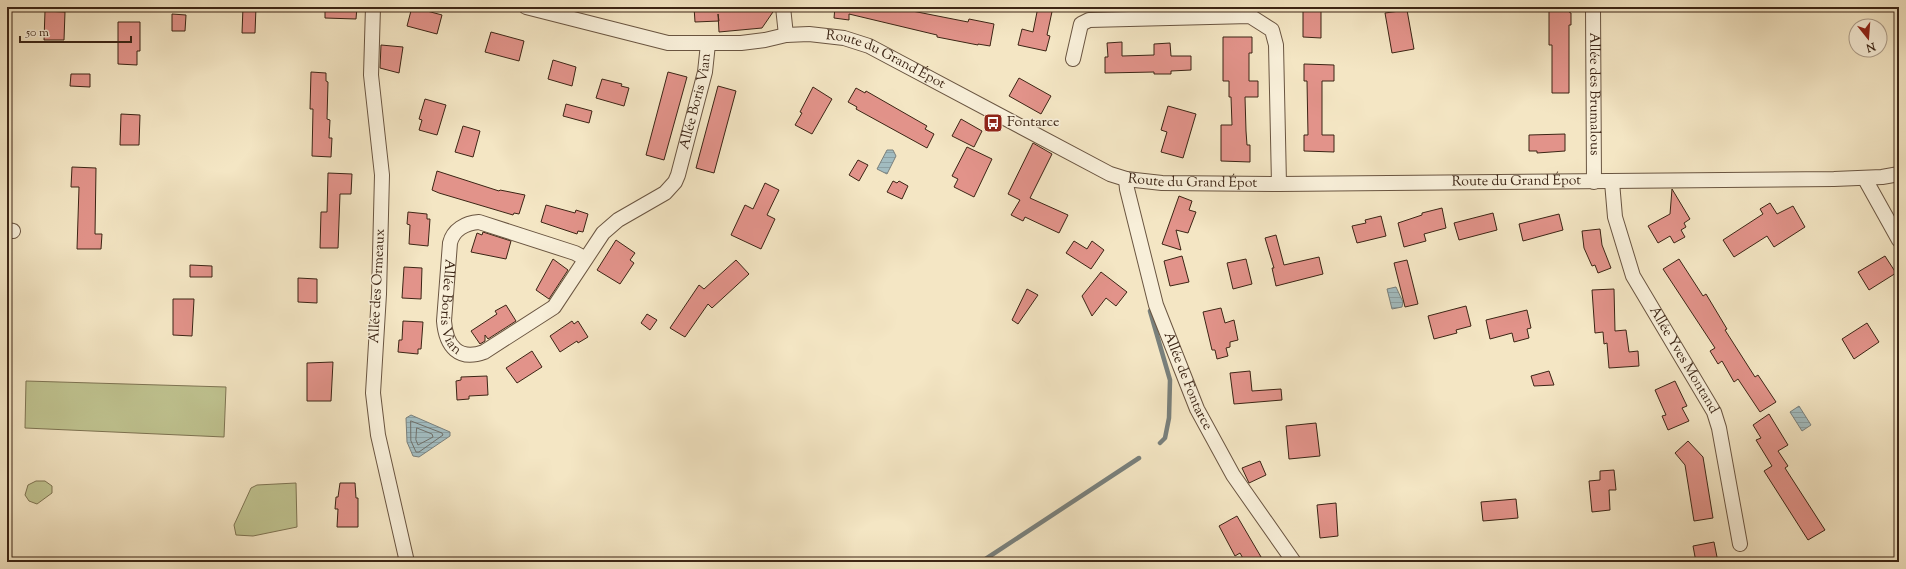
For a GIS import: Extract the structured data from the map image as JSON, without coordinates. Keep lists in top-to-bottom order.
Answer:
{
  "streets": {
    "street": [
      "Route du Grand Épot",
      "Allée des Brumalous",
      "Allée Boris Vian",
      "Allée des Ormeaux",
      "Allée Yves Montand",
      "Allée de Fontarce"
    ]
  },
  "crossings": [
    ["Route du Grand Épot", "Allée des Brumalous"],
    ["Route du Grand Épot", "Allée Boris Vian"],
    ["Route du Grand Épot", "Allée Yves Montand"],
    ["Route du Grand Épot", "Allée de Fontarce"]
  ],
  "places": {
    "bus stop": ["Fontarce"]
  },
  "scale_bar": "50 m",
  "north": "bottom"
}
